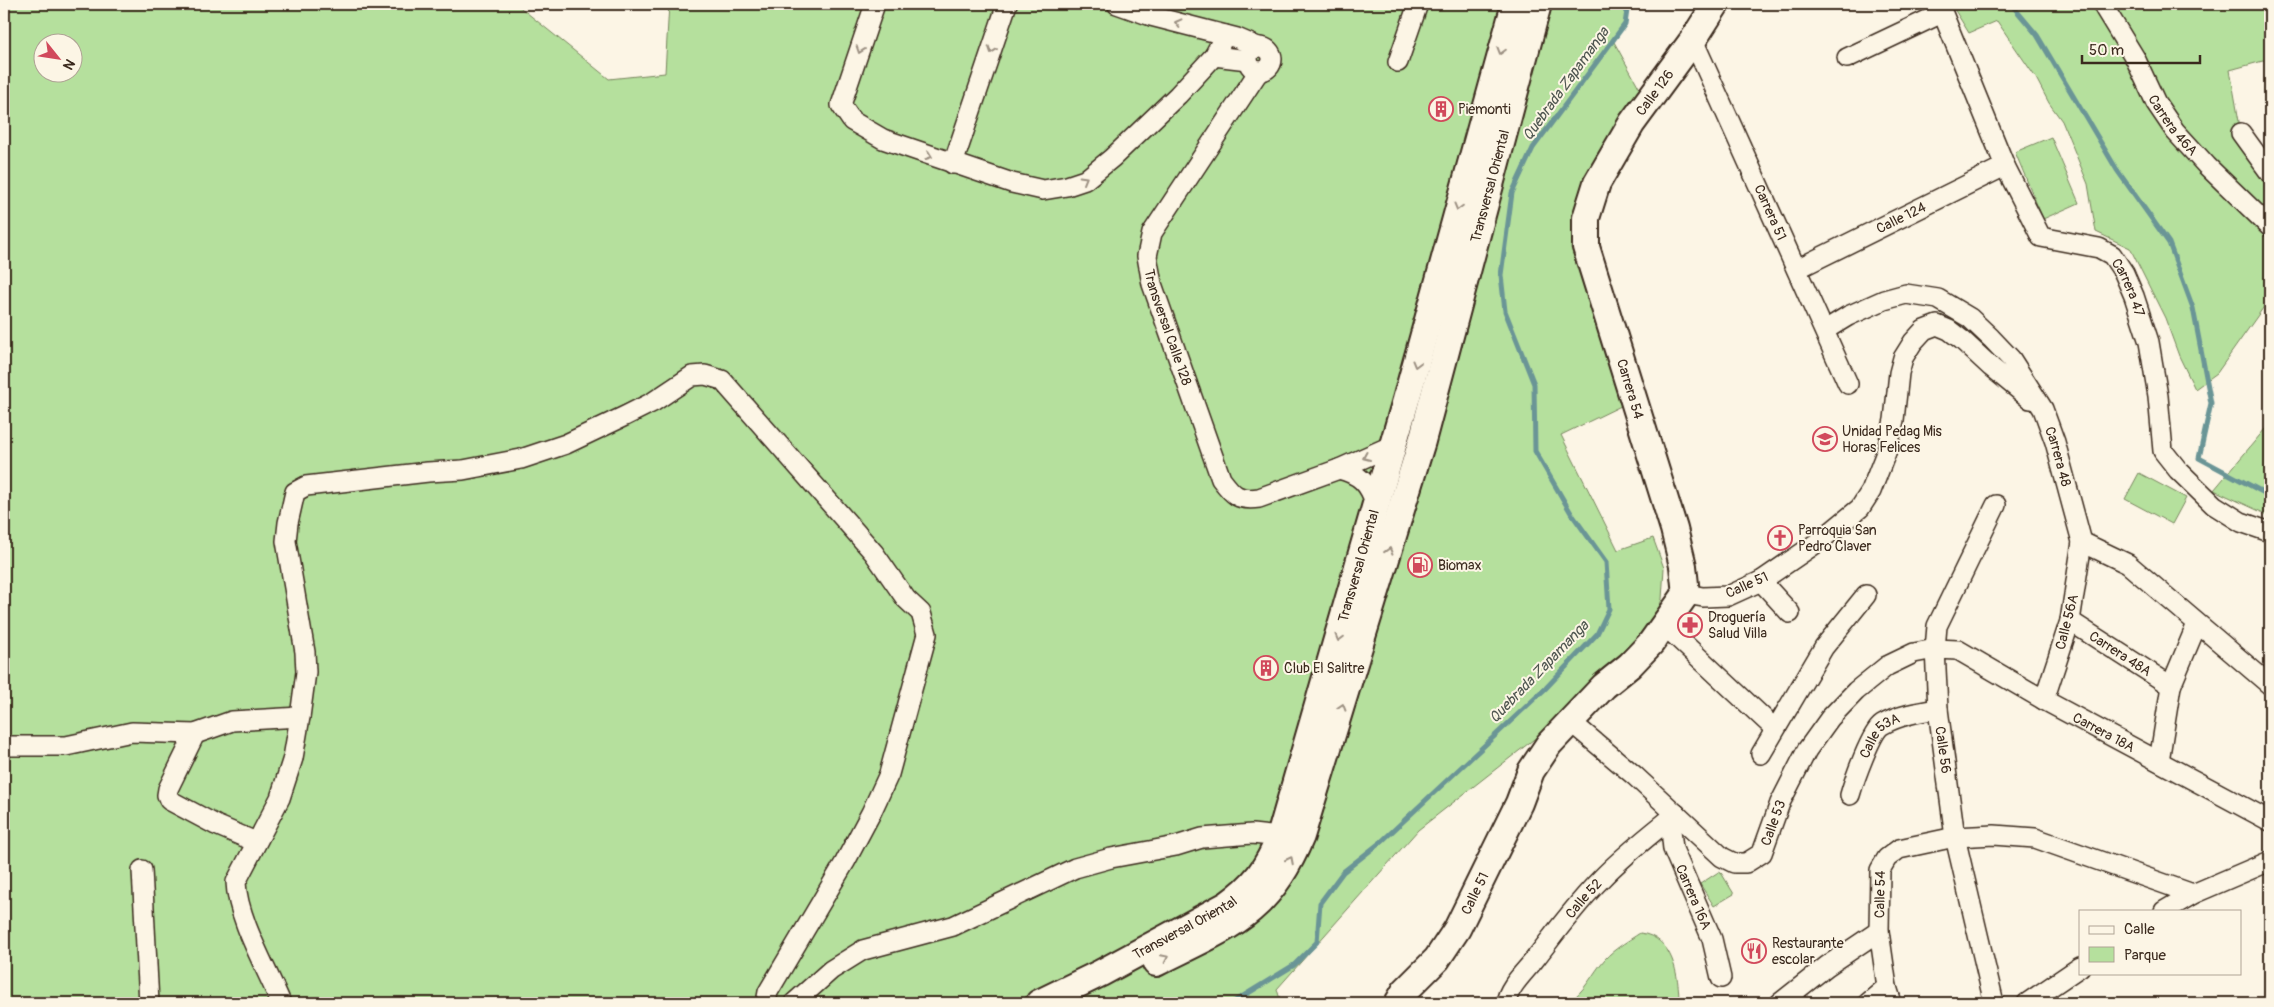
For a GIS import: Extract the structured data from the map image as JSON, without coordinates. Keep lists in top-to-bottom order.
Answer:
{
  "streets": {
    "main road": [
      "Calle 126",
      "Transversal Oriental",
      "Carrera 54",
      "Calle 51"
    ],
    "street": [
      "Carrera 46A",
      "Carrera 51",
      "Calle 124",
      "Carrera 47",
      "Transversal Calle 128",
      "Carrera 48",
      "Calle 56A",
      "Carrera 48A",
      "Carrera 18A",
      "Calle 53A",
      "Calle 56",
      "Calle 53",
      "Calle 54",
      "Carrera 16A",
      "Calle 52"
    ]
  },
  "crossings": [
    ["Calle 126", "Carrera 51"],
    ["Calle 126", "Carrera 54"],
    ["Transversal Oriental", "Transversal Calle 128"],
    ["Carrera 51", "Calle 124"],
    ["Carrera 51", "Carrera 48"],
    ["Calle 124", "Carrera 47"],
    ["Carrera 54", "Calle 51"],
    ["Carrera 48", "Calle 51"],
    ["Carrera 48", "Calle 56A"],
    ["Calle 51", "Calle 53"],
    ["Calle 56A", "Carrera 48A"],
    ["Calle 56A", "Carrera 18A"],
    ["Carrera 18A", "Calle 56"],
    ["Carrera 18A", "Calle 53"],
    ["Calle 53A", "Calle 56"],
    ["Calle 56", "Calle 53"],
    ["Calle 56", "Calle 54"],
    ["Calle 53", "Carrera 16A"],
    ["Calle 53", "Calle 52"],
    ["Carrera 16A", "Calle 52"]
  ],
  "water": ["Quebrada Zapamanga"],
  "places": {
    "building": ["Piemonti", "Club El Salitre"],
    "school or university": ["Unidad Pedag Mis Horas Felices"],
    "church": ["Parroquia San Pedro Claver"],
    "fuel station": ["Biomax"],
    "pharmacy": ["Droguería Salud Villa"],
    "restaurant": ["Restaurante escolar"]
  },
  "legend": ["Calle", "Parque"],
  "scale_bar": "50 m",
  "north": "bottom right"
}
